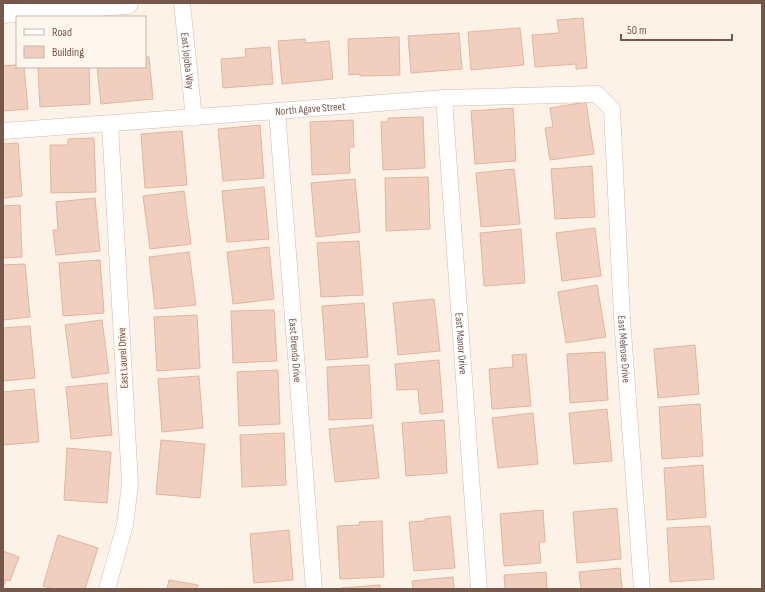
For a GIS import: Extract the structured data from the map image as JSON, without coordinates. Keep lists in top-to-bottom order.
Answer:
{
  "streets": {
    "street": [
      "East Jojoba Way",
      "North Agave Street",
      "East Manor Drive",
      "East Melrose Drive",
      "East Brenda Drive",
      "East Laurel Drive"
    ]
  },
  "crossings": [
    ["East Jojoba Way", "North Agave Street"],
    ["North Agave Street", "East Manor Drive"],
    ["North Agave Street", "East Melrose Drive"],
    ["North Agave Street", "East Brenda Drive"],
    ["North Agave Street", "East Laurel Drive"]
  ],
  "legend": ["Road", "Building"],
  "scale_bar": "50 m"
}
